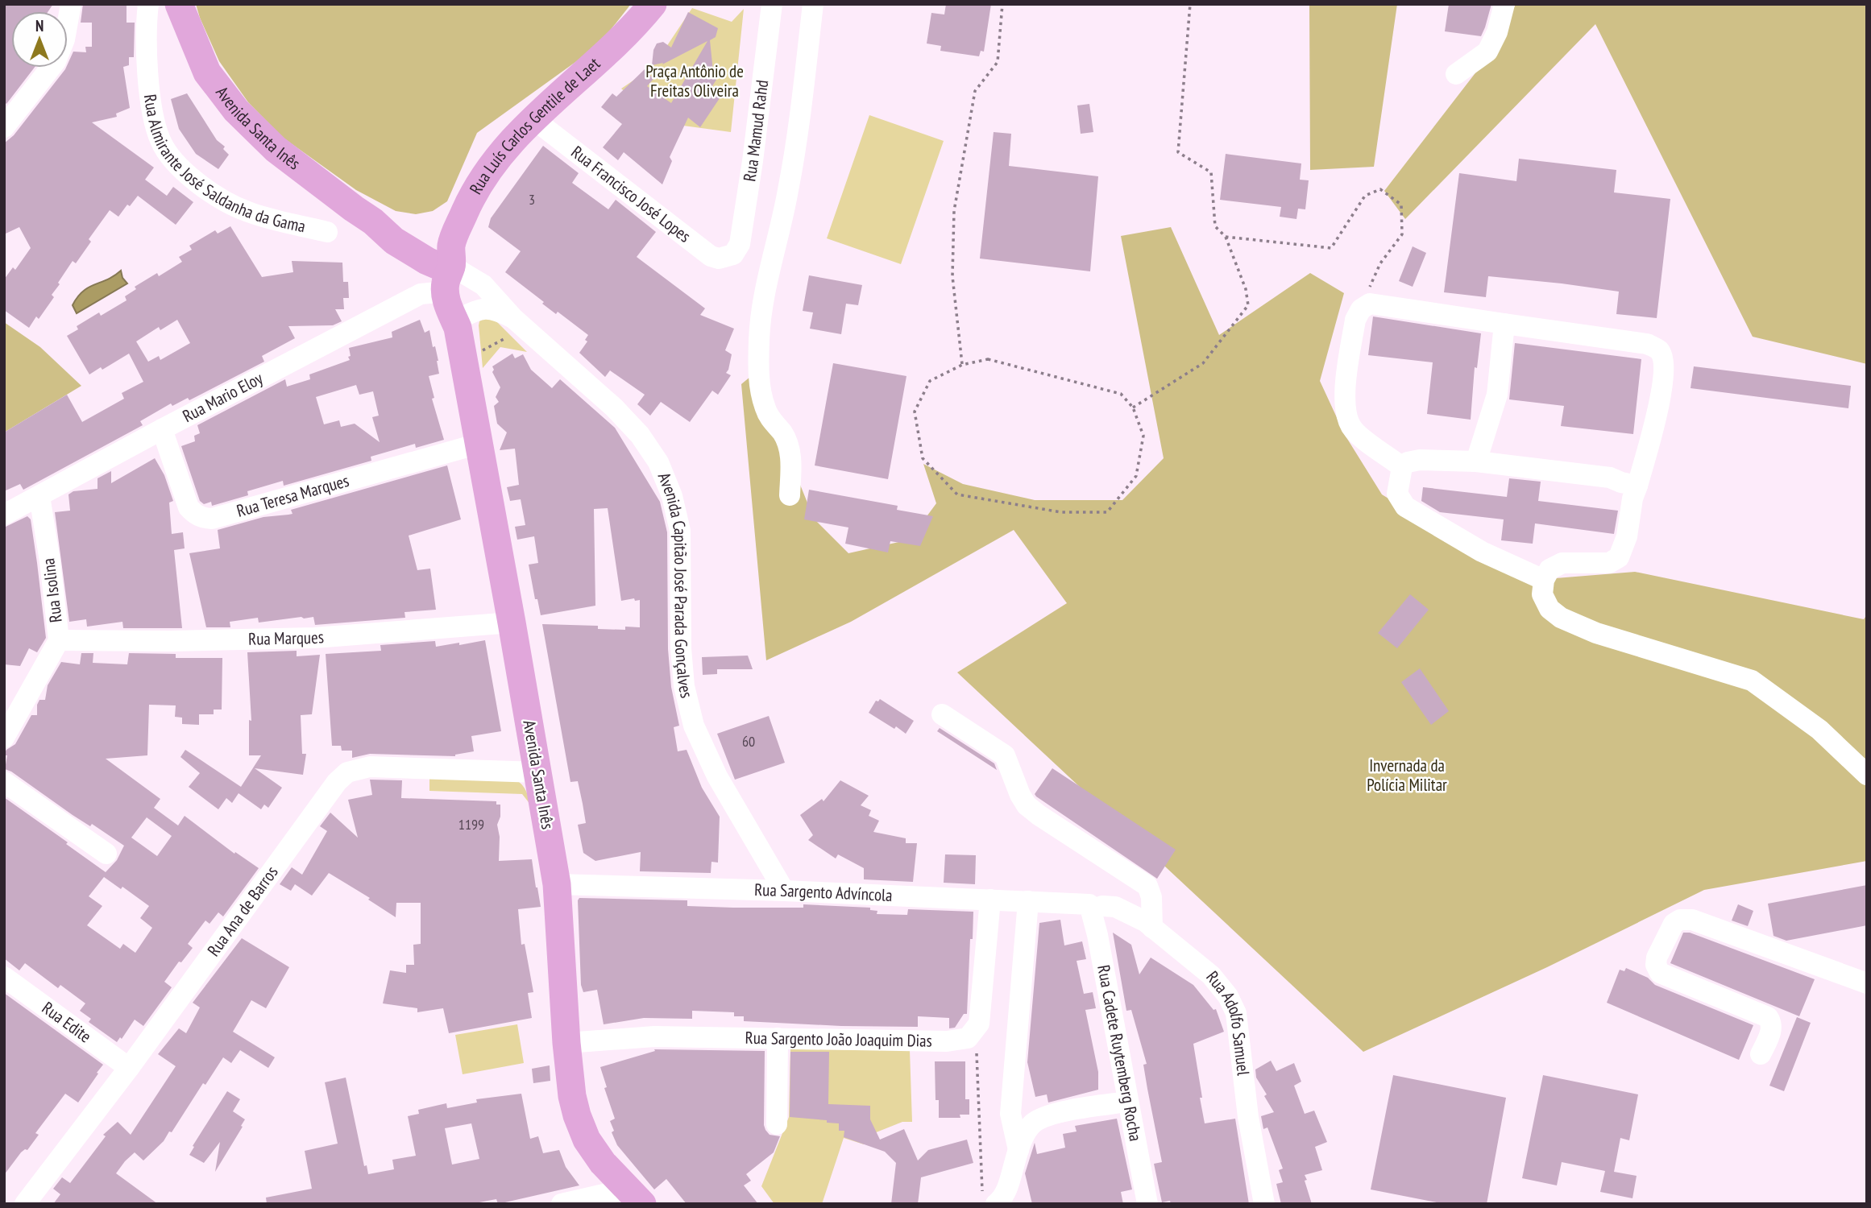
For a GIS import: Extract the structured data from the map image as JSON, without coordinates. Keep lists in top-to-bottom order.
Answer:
{
  "streets": {
    "main road": ["Avenida Santa Inês", "Rua Luís Carlos Gentile de Laet"],
    "street": [
      "Rua Mamud Rahd",
      "Rua Almirante José Saldanha da Gama",
      "Rua Francisco José Lopes",
      "Rua Mario Eloy",
      "Rua Teresa Marques",
      "Avenida Capitão José Parada Gonçalves",
      "Rua Isolina",
      "Rua Marques",
      "Rua Sargento Advíncola",
      "Rua Ana de Barros",
      "Rua Edite",
      "Rua Adolfo Samuel",
      "Rua Sargento João Joaquim Dias",
      "Rua Cadete Ruytemberg Rocha"
    ]
  },
  "crossings": [
    ["Avenida Santa Inês", "Rua Luís Carlos Gentile de Laet"],
    ["Avenida Santa Inês", "Rua Mario Eloy"],
    ["Avenida Santa Inês", "Rua Teresa Marques"],
    ["Avenida Santa Inês", "Avenida Capitão José Parada Gonçalves"],
    ["Avenida Santa Inês", "Rua Marques"],
    ["Avenida Santa Inês", "Rua Sargento Advíncola"],
    ["Avenida Santa Inês", "Rua Ana de Barros"],
    ["Avenida Santa Inês", "Rua Sargento João Joaquim Dias"],
    ["Rua Luís Carlos Gentile de Laet", "Rua Francisco José Lopes"],
    ["Rua Luís Carlos Gentile de Laet", "Rua Mario Eloy"],
    ["Rua Luís Carlos Gentile de Laet", "Avenida Capitão José Parada Gonçalves"],
    ["Rua Mamud Rahd", "Rua Francisco José Lopes"],
    ["Rua Mario Eloy", "Rua Teresa Marques"],
    ["Rua Mario Eloy", "Avenida Capitão José Parada Gonçalves"],
    ["Rua Mario Eloy", "Rua Isolina"],
    ["Avenida Capitão José Parada Gonçalves", "Rua Sargento Advíncola"],
    ["Rua Isolina", "Rua Marques"],
    ["Rua Sargento Advíncola", "Rua Adolfo Samuel"],
    ["Rua Sargento Advíncola", "Rua Cadete Ruytemberg Rocha"],
    ["Rua Ana de Barros", "Rua Edite"],
    ["Rua Adolfo Samuel", "Rua Cadete Ruytemberg Rocha"]
  ],
  "parks": ["Praça Antônio de Freitas Oliveira", "Invernada da Polícia Militar"],
  "house_numbers": ["3", "60", "1199"],
  "north": "top"
}
